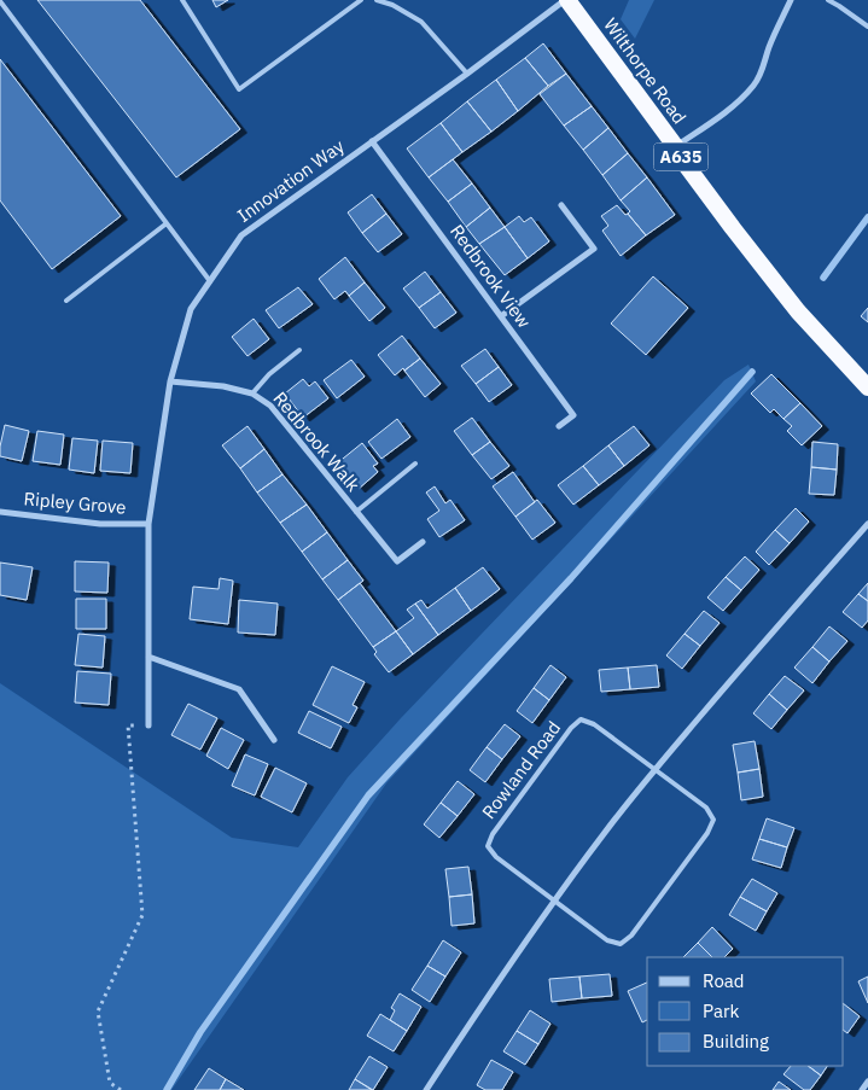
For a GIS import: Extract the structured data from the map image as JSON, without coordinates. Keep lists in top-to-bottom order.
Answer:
{
  "streets": {
    "highway": ["Wilthorpe Road", "A635"],
    "street": [
      "Innovation Way",
      "Redbrook View",
      "Redbrook Walk",
      "Ripley Grove"
    ],
    "lane": ["Rowland Road"]
  },
  "crossings": [
    ["Wilthorpe Road", "Innovation Way"],
    ["Innovation Way", "Redbrook View"],
    ["Innovation Way", "Redbrook Walk"],
    ["Innovation Way", "Ripley Grove"]
  ],
  "legend": ["Road", "Park", "Building"]
}
